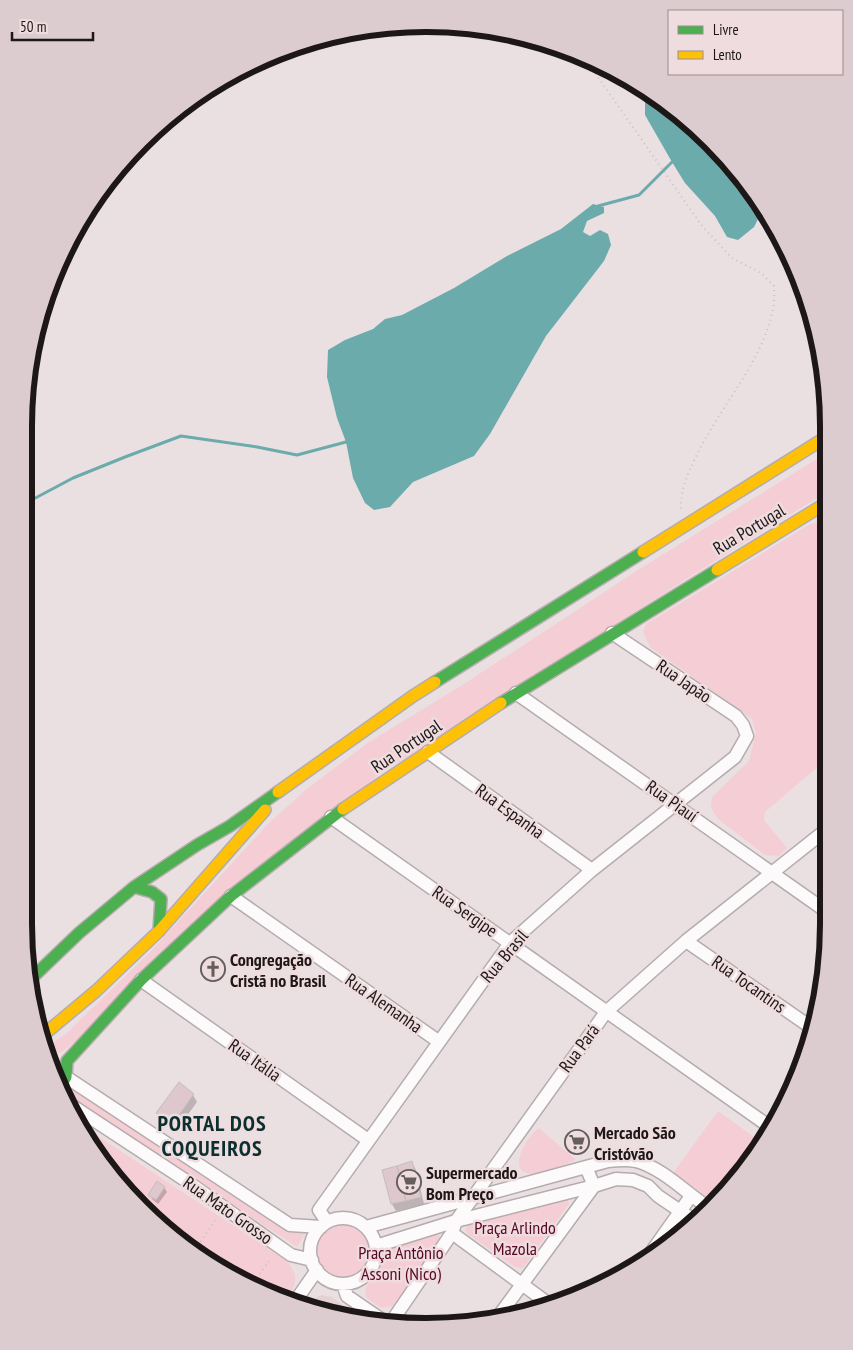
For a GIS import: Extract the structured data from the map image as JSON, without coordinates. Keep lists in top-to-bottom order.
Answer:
{
  "streets": {
    "main road": ["Rua Portugal"],
    "street": [
      "Rua Japão",
      "Rua Piauí",
      "Rua Espanha",
      "Rua Sergipe",
      "Rua Brasil",
      "Rua Tocantins",
      "Rua Alemanha",
      "Rua Pará",
      "Rua Itália",
      "Rua Mato Grosso"
    ]
  },
  "crossings": [
    ["Rua Portugal", "Rua Japão"],
    ["Rua Portugal", "Rua Piauí"],
    ["Rua Portugal", "Rua Espanha"],
    ["Rua Portugal", "Rua Sergipe"],
    ["Rua Portugal", "Rua Alemanha"],
    ["Rua Portugal", "Rua Itália"],
    ["Rua Japão", "Rua Brasil"],
    ["Rua Piauí", "Rua Brasil"],
    ["Rua Piauí", "Rua Pará"],
    ["Rua Espanha", "Rua Brasil"],
    ["Rua Sergipe", "Rua Brasil"],
    ["Rua Sergipe", "Rua Pará"],
    ["Rua Brasil", "Rua Alemanha"],
    ["Rua Brasil", "Rua Itália"],
    ["Rua Brasil", "Rua Mato Grosso"],
    ["Rua Tocantins", "Rua Pará"]
  ],
  "districts": ["PORTAL DOS COQUEIROS"],
  "parks": ["Praça Arlindo Mazola", "Praça Antônio Assoni (Nico)"],
  "places": {
    "church": ["Congregação Cristã no Brasil"],
    "supermarket": ["Mercado São Cristóvão", "Supermercado Bom Preço"]
  },
  "legend": ["Livre", "Lento"],
  "scale_bar": "50 m"
}
